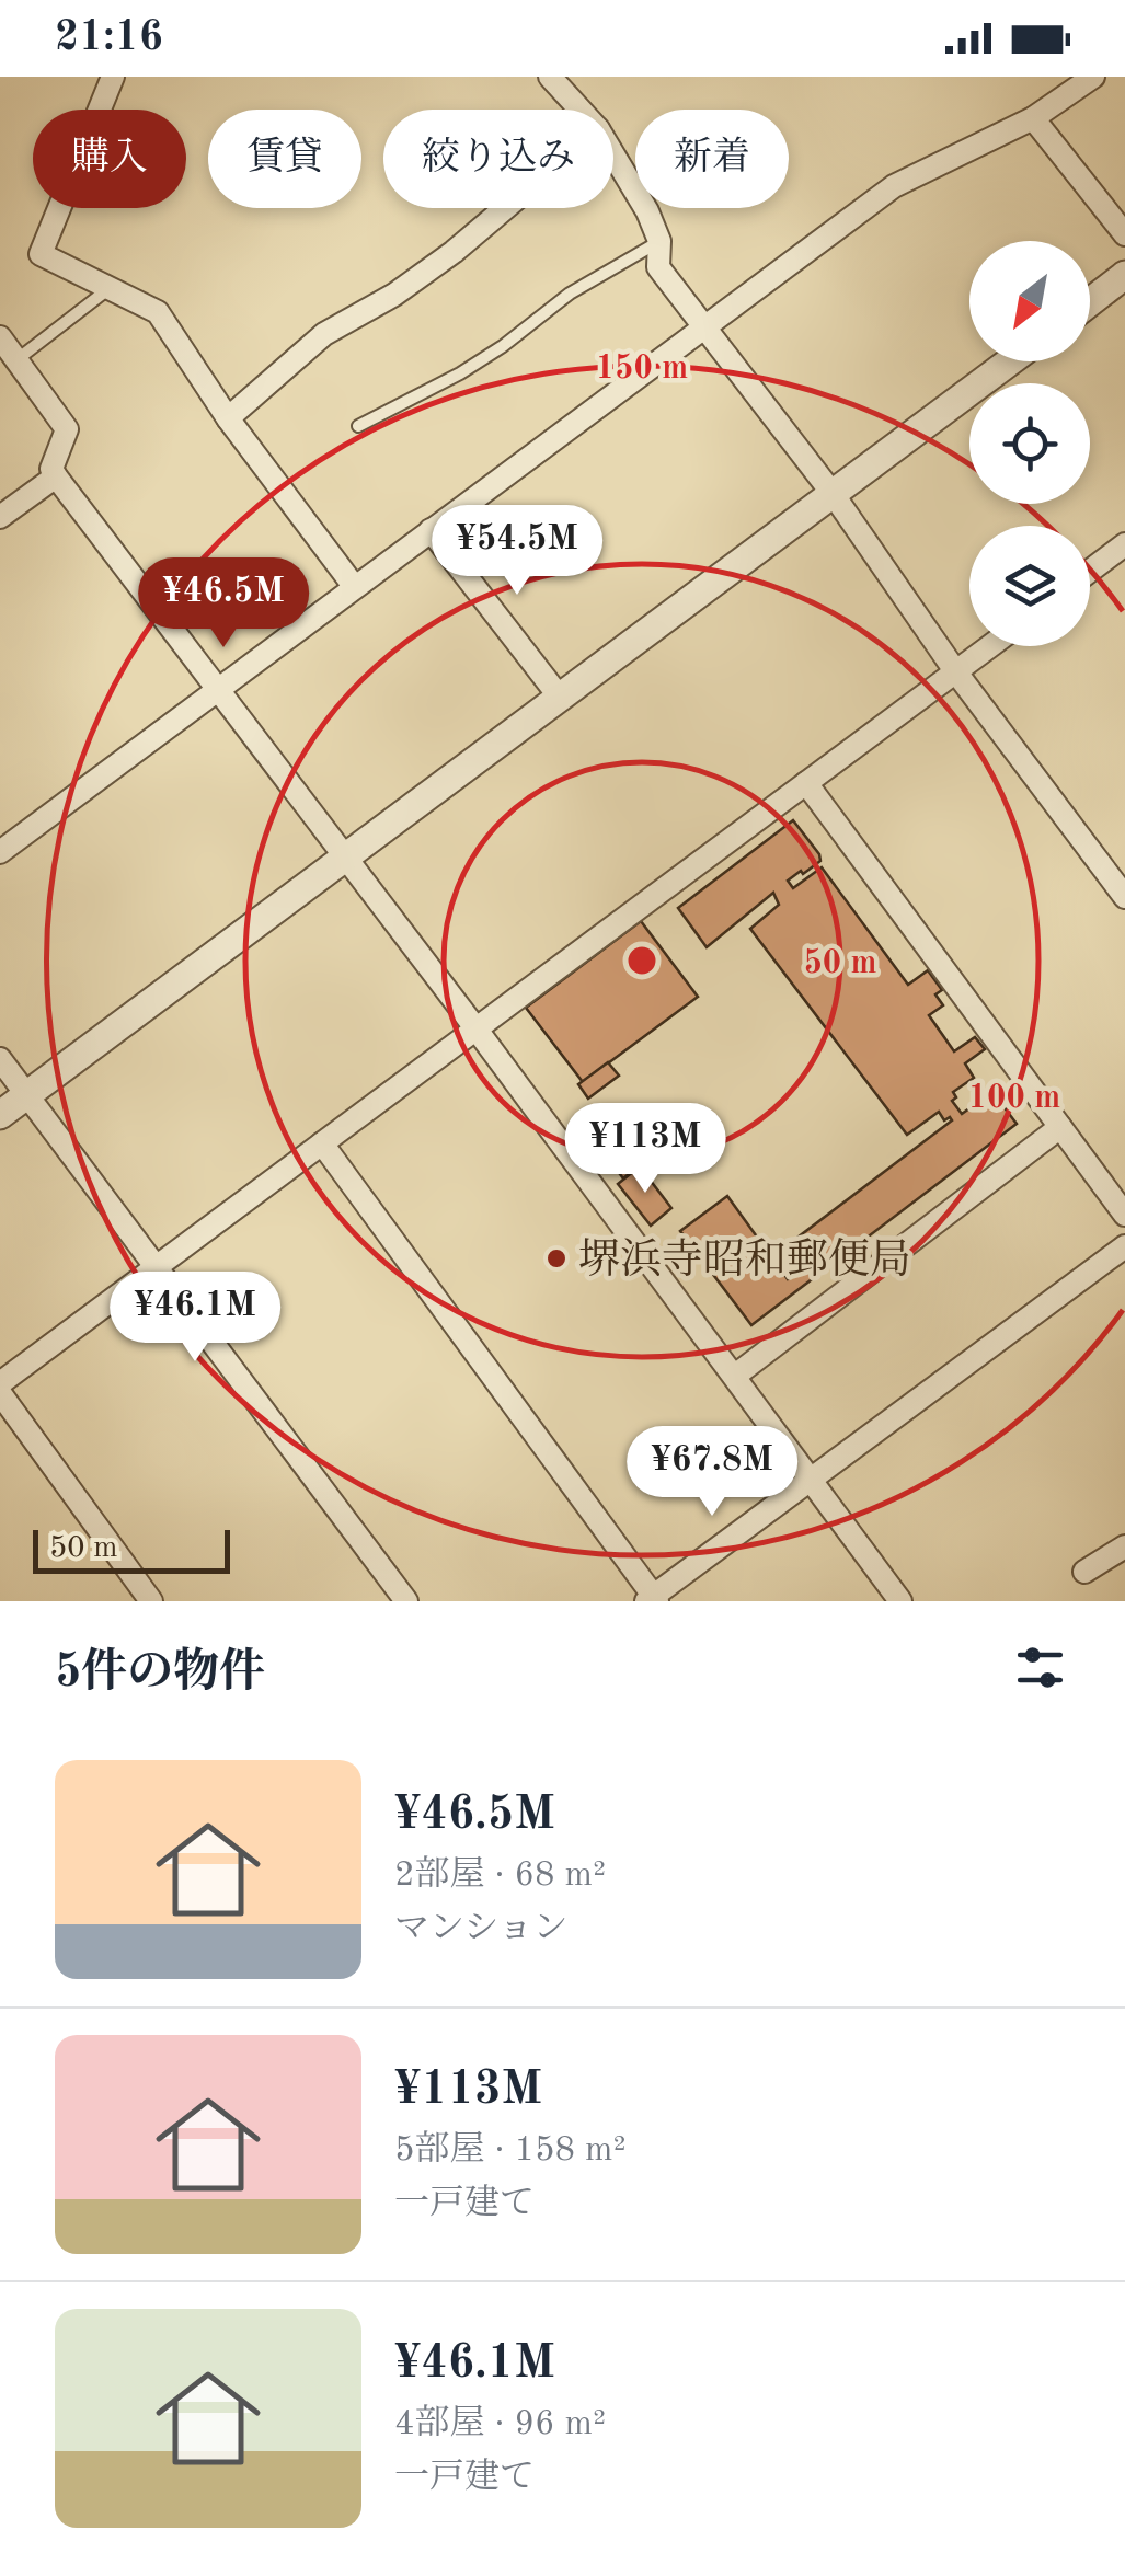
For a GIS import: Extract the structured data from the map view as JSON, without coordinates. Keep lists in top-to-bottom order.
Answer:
{
  "places": ["堺浜寺昭和郵便局"],
  "scale_bar": "50 m",
  "north": "bottom left",
  "page": {
    "status": "21:16",
    "chip": [
      "購入",
      "賃貸",
      "絞り込み",
      "新着"
    ],
    "price": [
      "¥54.5M",
      "¥46.5M",
      "¥113M",
      "¥46.1M",
      "¥67.8M"
    ],
    "scale": "50 m",
    "heading": "5件の物件",
    "list": [
      {
        "name": "¥46.5M",
        "note": "2部屋 · 68 m² · マンション"
      },
      {
        "name": "¥113M",
        "note": "5部屋 · 158 m² · 一戸建て"
      },
      {
        "name": "¥46.1M",
        "note": "4部屋 · 96 m² · 一戸建て"
      }
    ]
  },
  "rings": ["150 m", "50 m", "100 m"]
}
